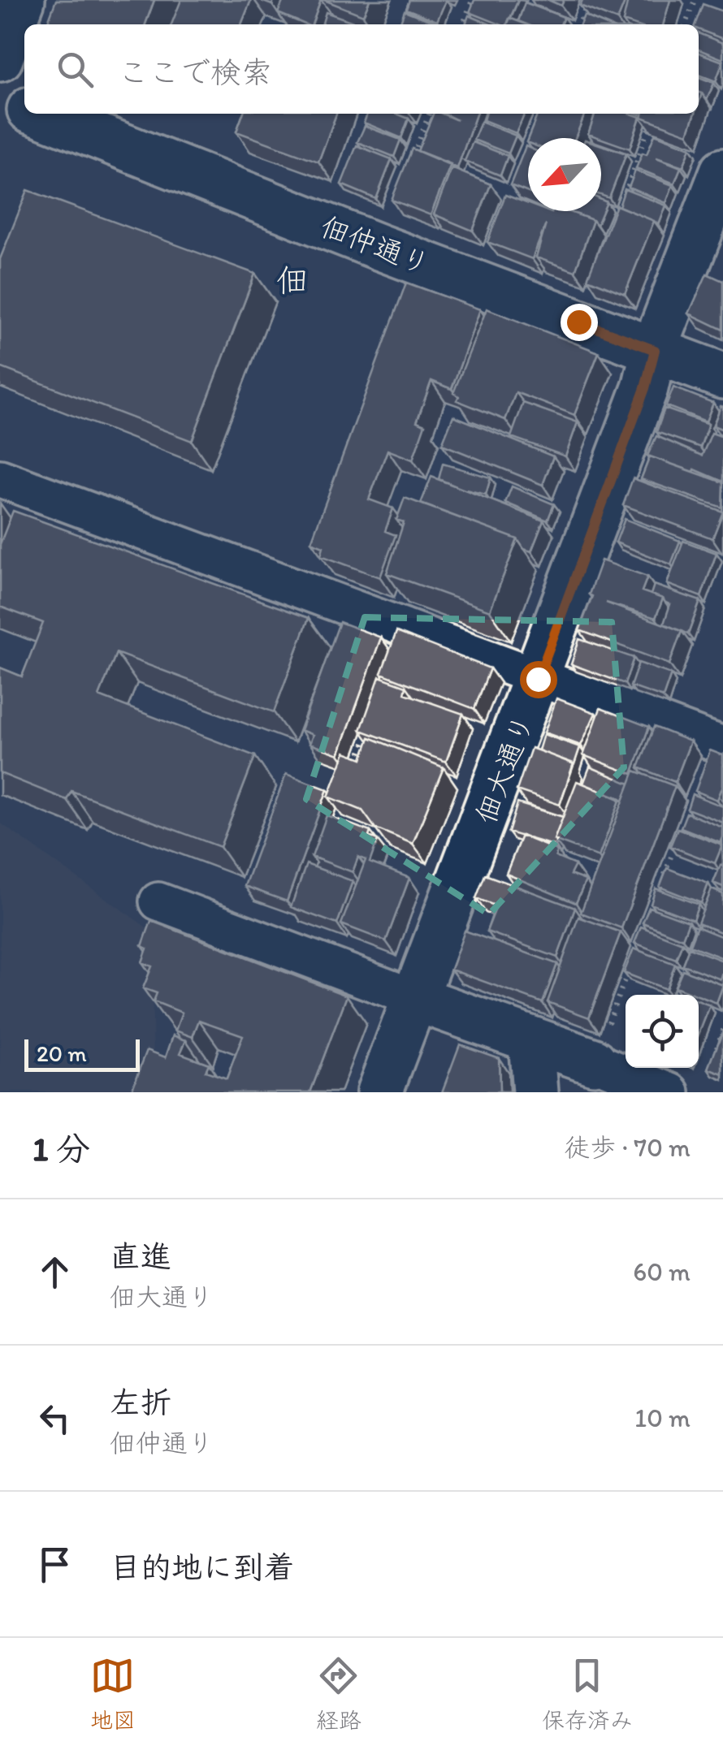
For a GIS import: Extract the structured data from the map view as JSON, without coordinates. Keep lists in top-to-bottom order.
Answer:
{
  "streets": {
    "street": ["佃仲通り", "佃大通り"]
  },
  "crossings": [
    ["佃仲通り", "佃大通り"]
  ],
  "districts": ["佃"],
  "scale_bar": "20 m",
  "north": "bottom left",
  "page": {
    "search": "ここで検索",
    "scale": "20 m",
    "heading": ["1 分", "徒歩 · 70 m"],
    "list": [
      ["直進", "佃大通り", "60 m"],
      ["左折", "佃仲通り", "10 m"],
      "目的地に到着"
    ],
    "nav": ["地図", "経路", "保存済み"]
  }
}
